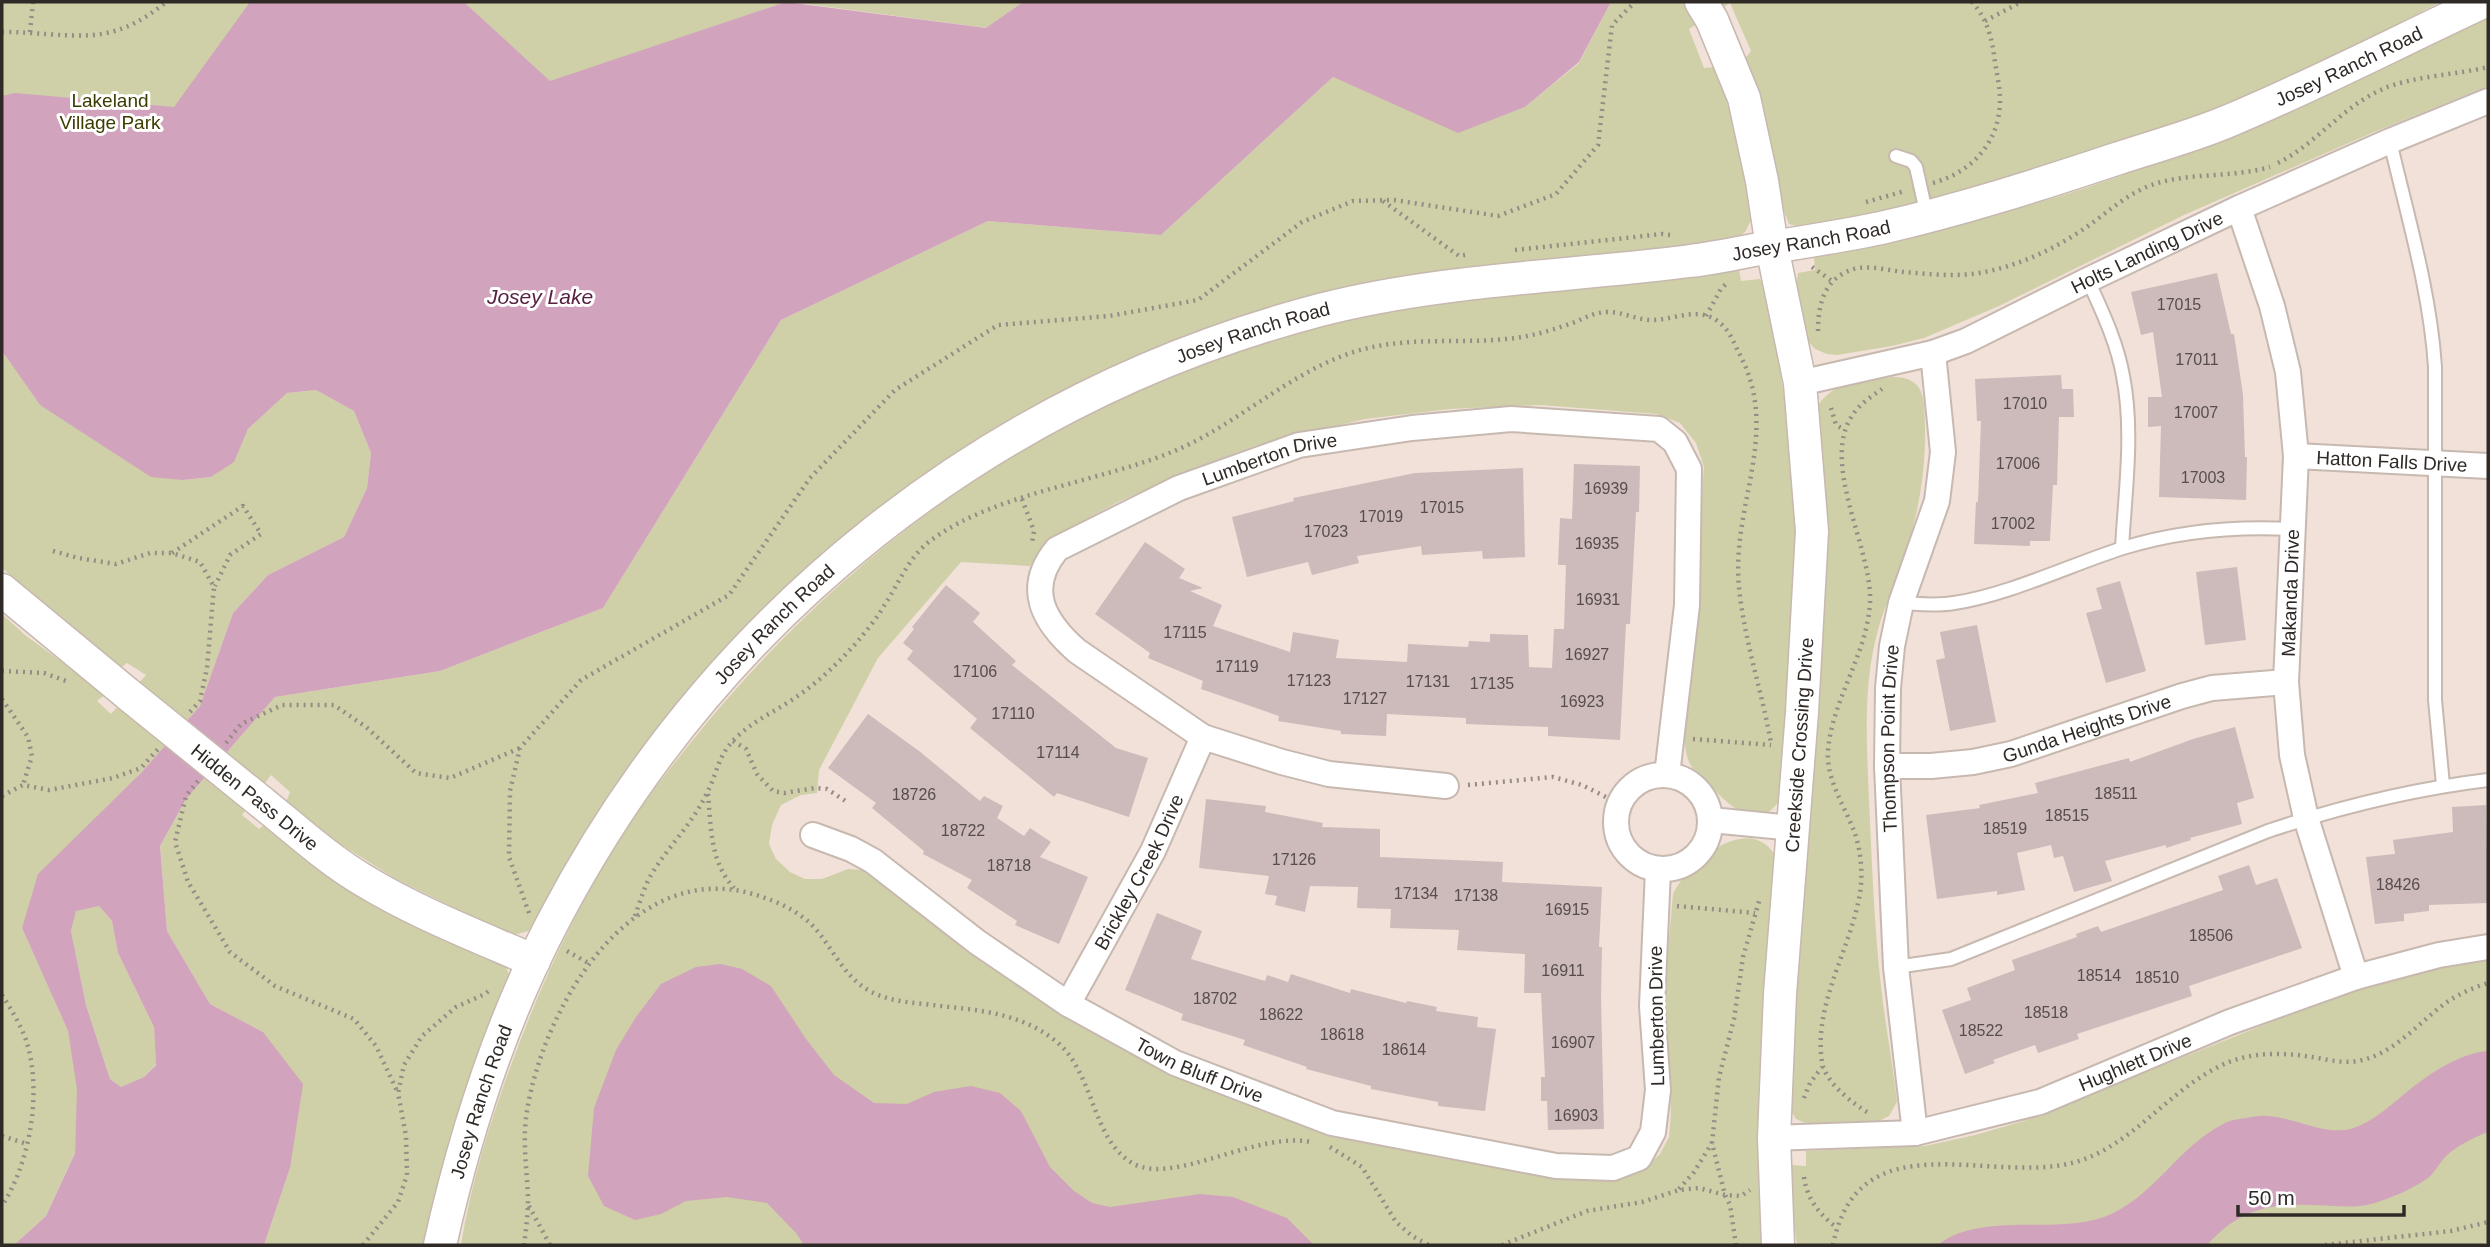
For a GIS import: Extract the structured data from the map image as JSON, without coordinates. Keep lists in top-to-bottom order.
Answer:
{
  "streets": {
    "street": [
      "Josey Ranch Road",
      "Holts Landing Drive",
      "Lumberton Drive",
      "Hatton Falls Drive",
      "Makanda Drive",
      "Gunda Heights Drive",
      "Thompson Point Drive",
      "Creekside Crossing Drive",
      "Hidden Pass Drive",
      "Brickley Creek Drive",
      "Hughlett Drive",
      "Town Bluff Drive"
    ]
  },
  "crossings": [
    ["Josey Ranch Road", "Creekside Crossing Drive"],
    ["Josey Ranch Road", "Hidden Pass Drive"],
    ["Holts Landing Drive", "Makanda Drive"],
    ["Holts Landing Drive", "Thompson Point Drive"],
    ["Holts Landing Drive", "Creekside Crossing Drive"],
    ["Lumberton Drive", "Brickley Creek Drive"],
    ["Lumberton Drive", "Town Bluff Drive"],
    ["Hatton Falls Drive", "Makanda Drive"],
    ["Makanda Drive", "Gunda Heights Drive"],
    ["Makanda Drive", "Hughlett Drive"],
    ["Gunda Heights Drive", "Thompson Point Drive"],
    ["Thompson Point Drive", "Hughlett Drive"],
    ["Creekside Crossing Drive", "Hughlett Drive"],
    ["Brickley Creek Drive", "Town Bluff Drive"]
  ],
  "water": ["Josey Lake"],
  "parks": ["Lakeland Village Park"],
  "house_numbers": [
    "17015",
    "17011",
    "17010",
    "17007",
    "17006",
    "17003",
    "16939",
    "17015",
    "17019",
    "17002",
    "17023",
    "16935",
    "16931",
    "17115",
    "16927",
    "17119",
    "17106",
    "17123",
    "17131",
    "17135",
    "17127",
    "16923",
    "17110",
    "17114",
    "18511",
    "18726",
    "18515",
    "18519",
    "18722",
    "17126",
    "18718",
    "18426",
    "17134",
    "17138",
    "16915",
    "18506",
    "16911",
    "18514",
    "18510",
    "18702",
    "18518",
    "18622",
    "18522",
    "18618",
    "16907",
    "18614",
    "16903"
  ],
  "scale_bar": "50 m"
}
